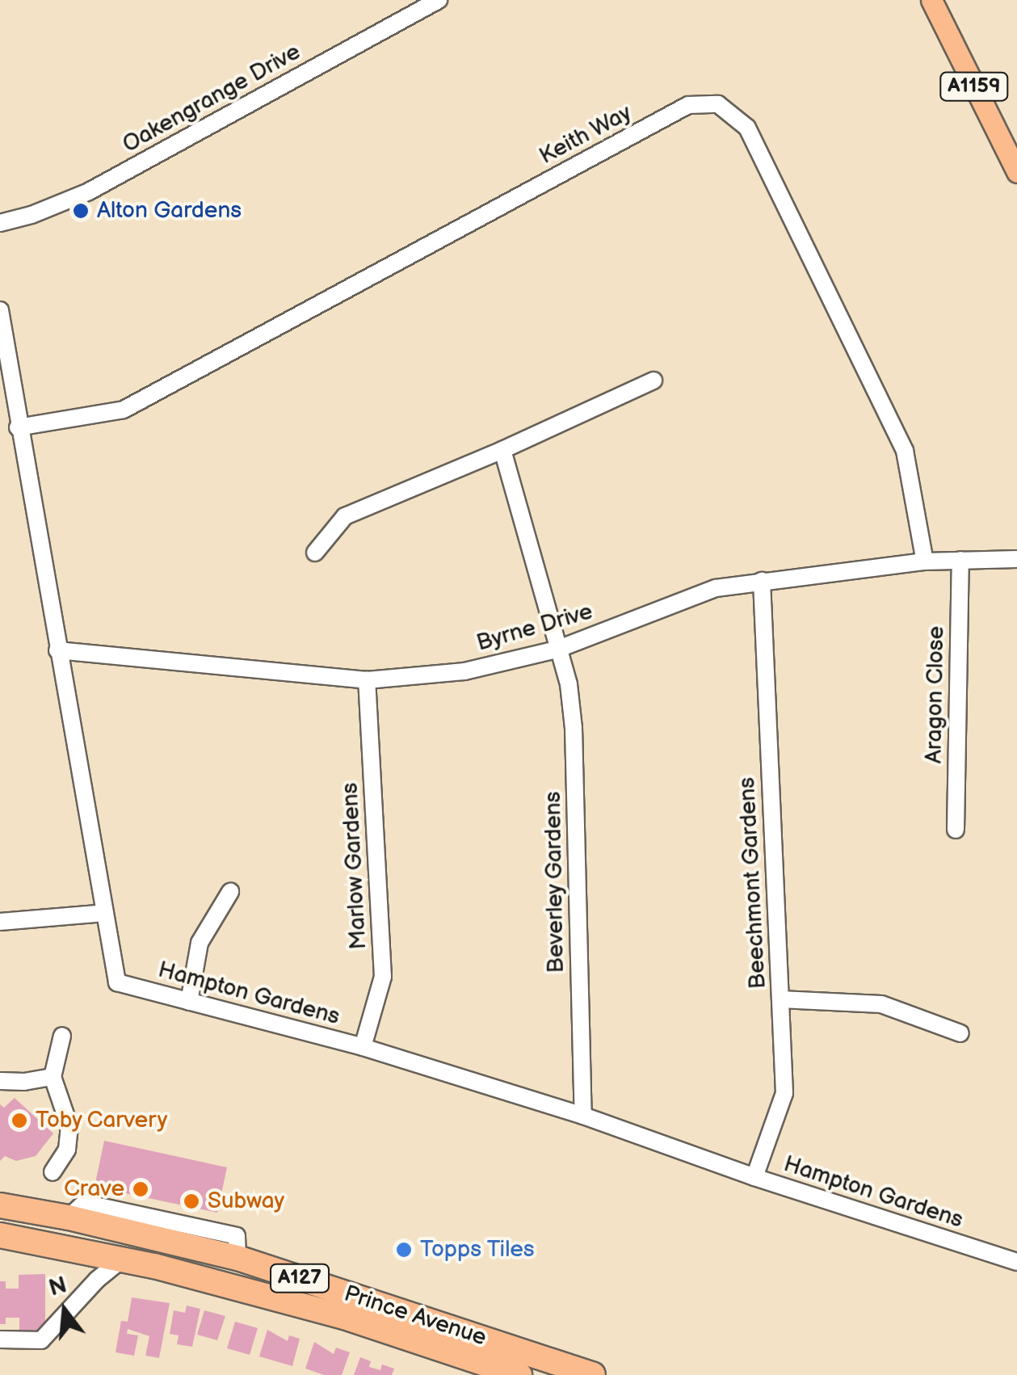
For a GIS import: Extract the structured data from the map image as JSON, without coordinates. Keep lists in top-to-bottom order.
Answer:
{
  "streets": {
    "highway": ["A127", "Prince Avenue"],
    "main road": ["A1159"],
    "street": [
      "Oakengrange Drive",
      "Keith Way",
      "Byrne Drive",
      "Aragon Close",
      "Marlow Gardens",
      "Beverley Gardens",
      "Beechmont Gardens",
      "Hampton Gardens"
    ]
  },
  "crossings": [
    ["Keith Way", "Byrne Drive"],
    ["Keith Way", "Hampton Gardens"],
    ["Byrne Drive", "Aragon Close"],
    ["Byrne Drive", "Marlow Gardens"],
    ["Byrne Drive", "Beverley Gardens"],
    ["Byrne Drive", "Beechmont Gardens"],
    ["Byrne Drive", "Hampton Gardens"],
    ["Marlow Gardens", "Hampton Gardens"],
    ["Beverley Gardens", "Hampton Gardens"],
    ["Beechmont Gardens", "Hampton Gardens"]
  ],
  "places": [
    "Alton Gardens",
    "Toby Carvery",
    "Crave",
    "Subway",
    "Topps Tiles"
  ],
  "north": "top"
}
